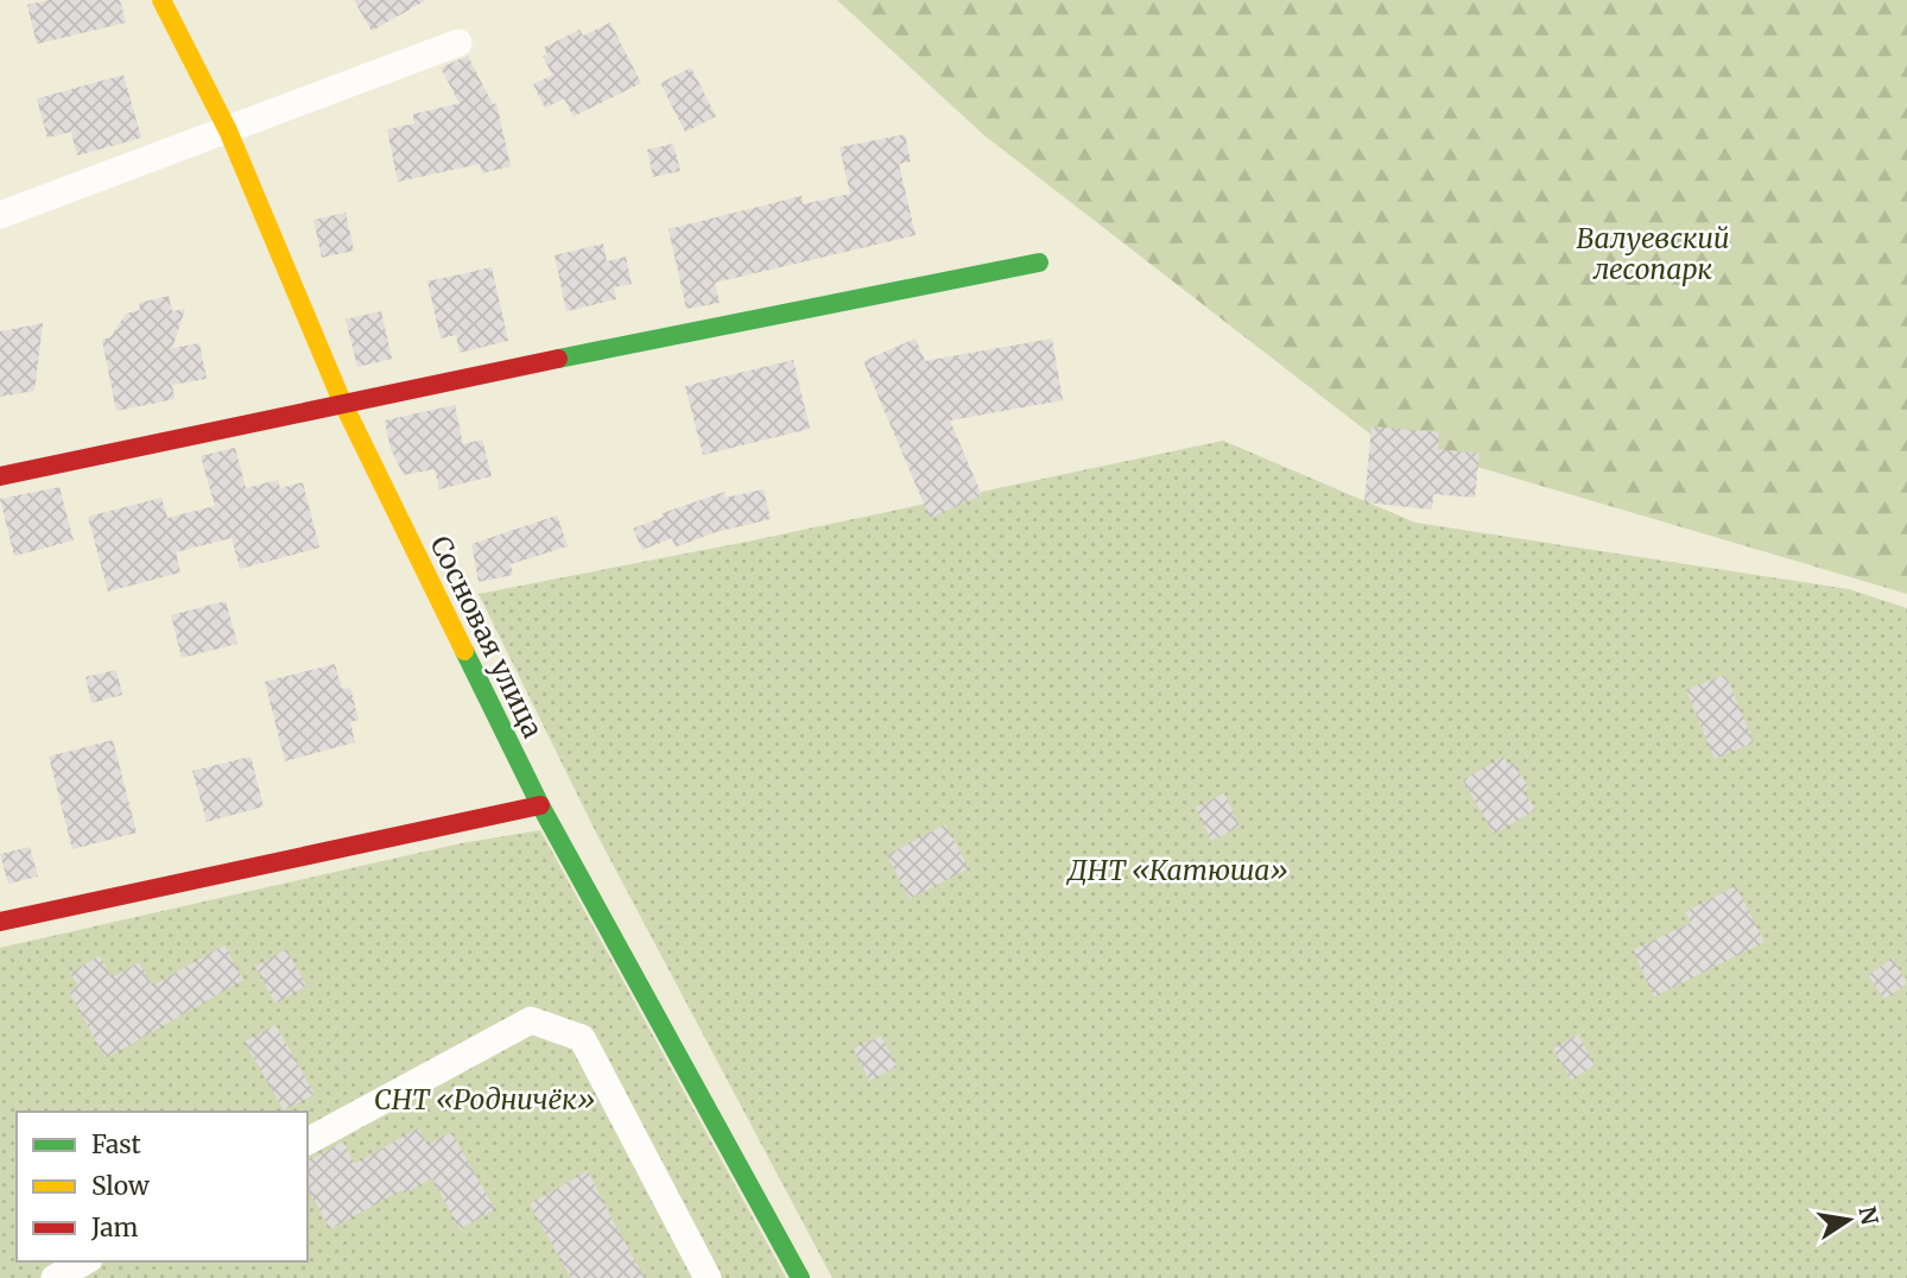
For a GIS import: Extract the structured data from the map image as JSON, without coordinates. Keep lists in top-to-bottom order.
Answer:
{
  "streets": {
    "street": ["Сосновая улица"]
  },
  "parks": ["Валуевский лесопарк", "ДНТ «Катюша»", "СНТ «Родничёк»"],
  "legend": ["Fast", "Slow", "Jam"],
  "north": "right"
}
